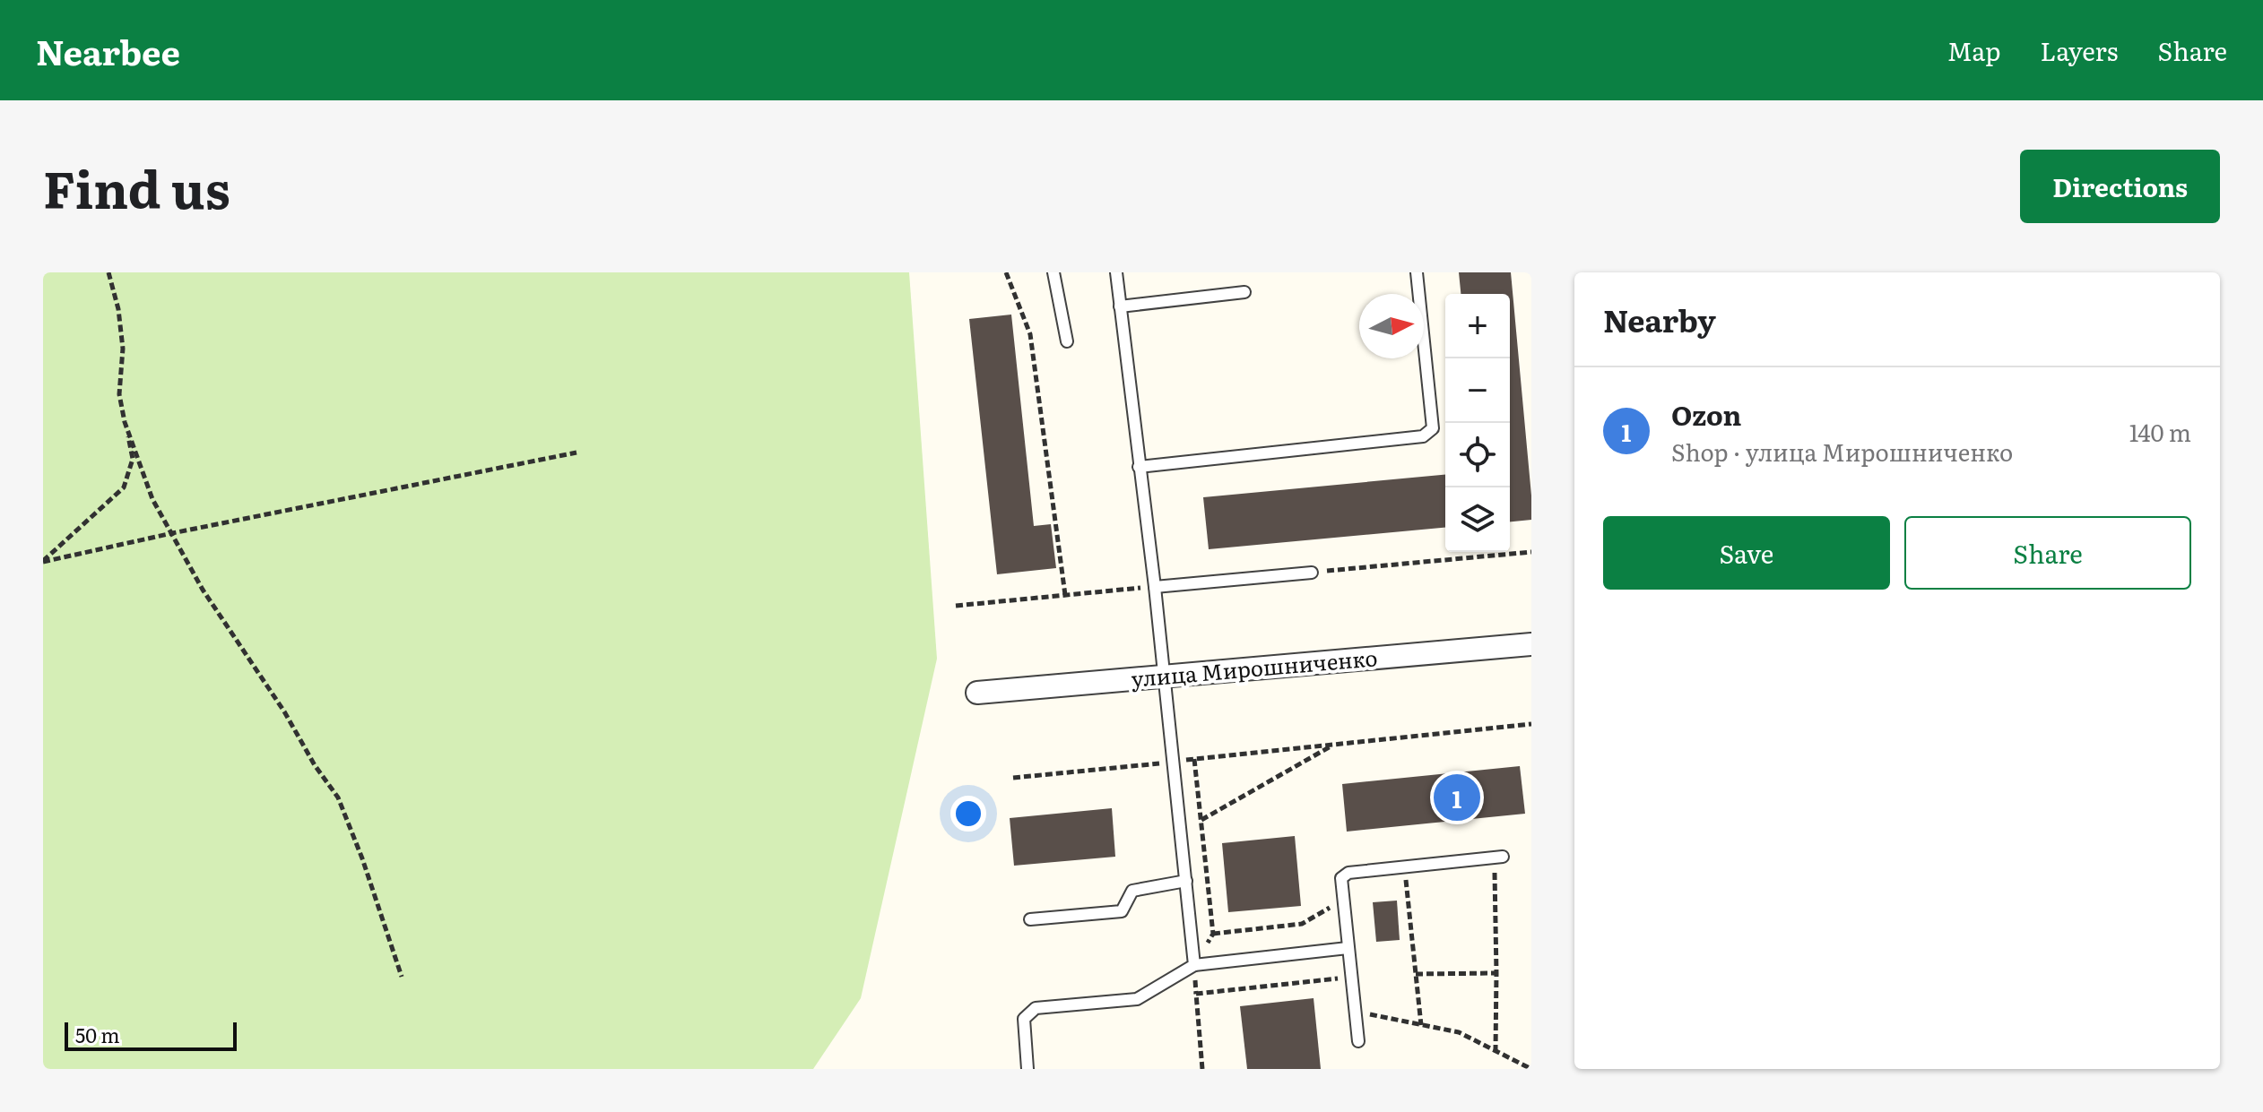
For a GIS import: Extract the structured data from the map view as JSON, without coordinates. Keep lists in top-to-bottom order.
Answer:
{
  "streets": {
    "street": ["улица Мирошниченко"]
  },
  "scale_bar": "50 m",
  "north": "right",
  "page": {
    "header": "Nearbee",
    "nav": ["Map", "Layers", "Share"],
    "title": "Find us",
    "buttons": [
      "Directions",
      ["Save", "Share"]
    ],
    "heading": "Nearby",
    "map_buttons": ["+", "−"],
    "list": [
      {
        "mark": "1",
        "name": "Ozon",
        "note": "Shop · улица Мирошниченко",
        "value": "140 m"
      }
    ],
    "pins": "1",
    "scale": "50 m"
  }
}
